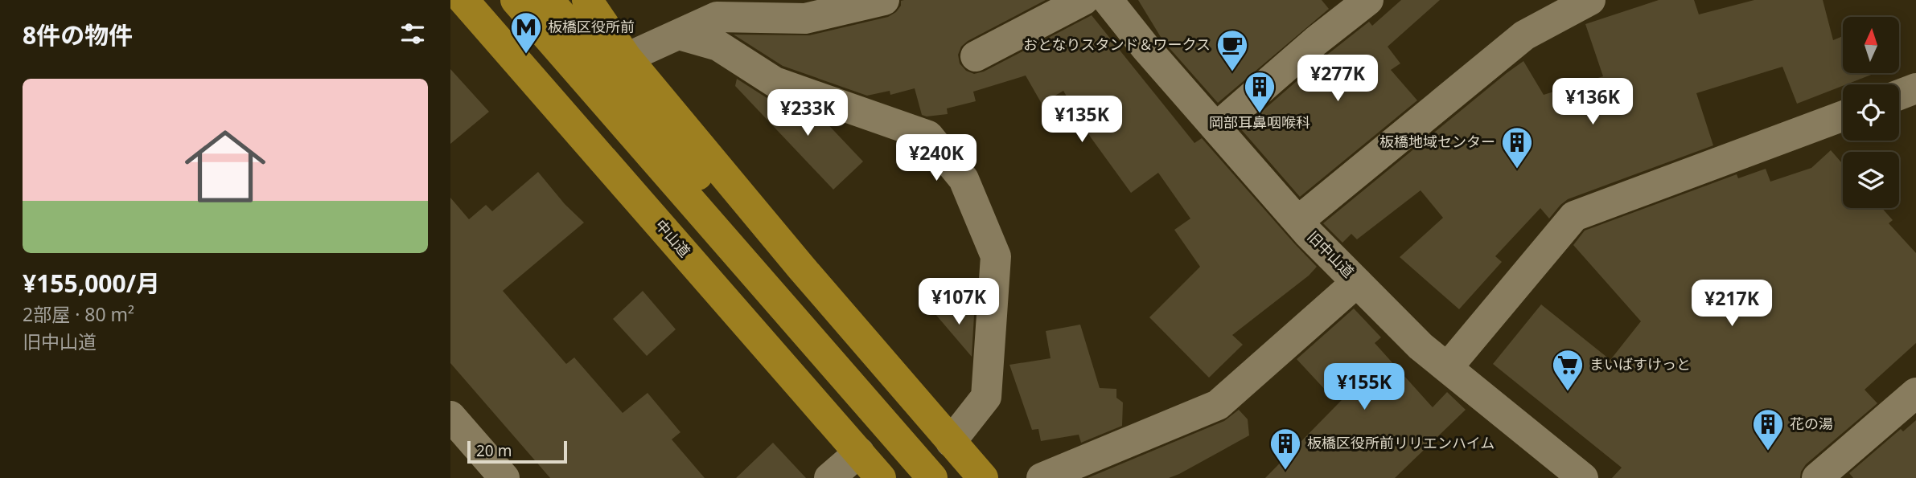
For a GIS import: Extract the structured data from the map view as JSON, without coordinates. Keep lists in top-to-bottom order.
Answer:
{
  "streets": {
    "highway": ["中山道"],
    "street": ["旧中山道"]
  },
  "places": {
    "metro station": ["板橋区役所前"],
    "cafe": ["おとなりスタンド＆ワークス"],
    "building": [
      "岡部耳鼻咽喉科",
      "板橋地域センター",
      "花の湯",
      "板橋区役所前リリエンハイム"
    ],
    "supermarket": ["まいばすけっと"]
  },
  "scale_bar": "20 m",
  "north": "top",
  "page": {
    "heading": "8件の物件",
    "price": [
      "¥277K",
      "¥136K",
      "¥233K",
      "¥135K",
      "¥240K",
      "¥107K",
      "¥217K",
      "¥155K"
    ],
    "list": [
      {
        "name": "¥155,000/月",
        "note": "2部屋 · 80 m² · 旧中山道"
      }
    ],
    "scale": "20 m"
  }
}
